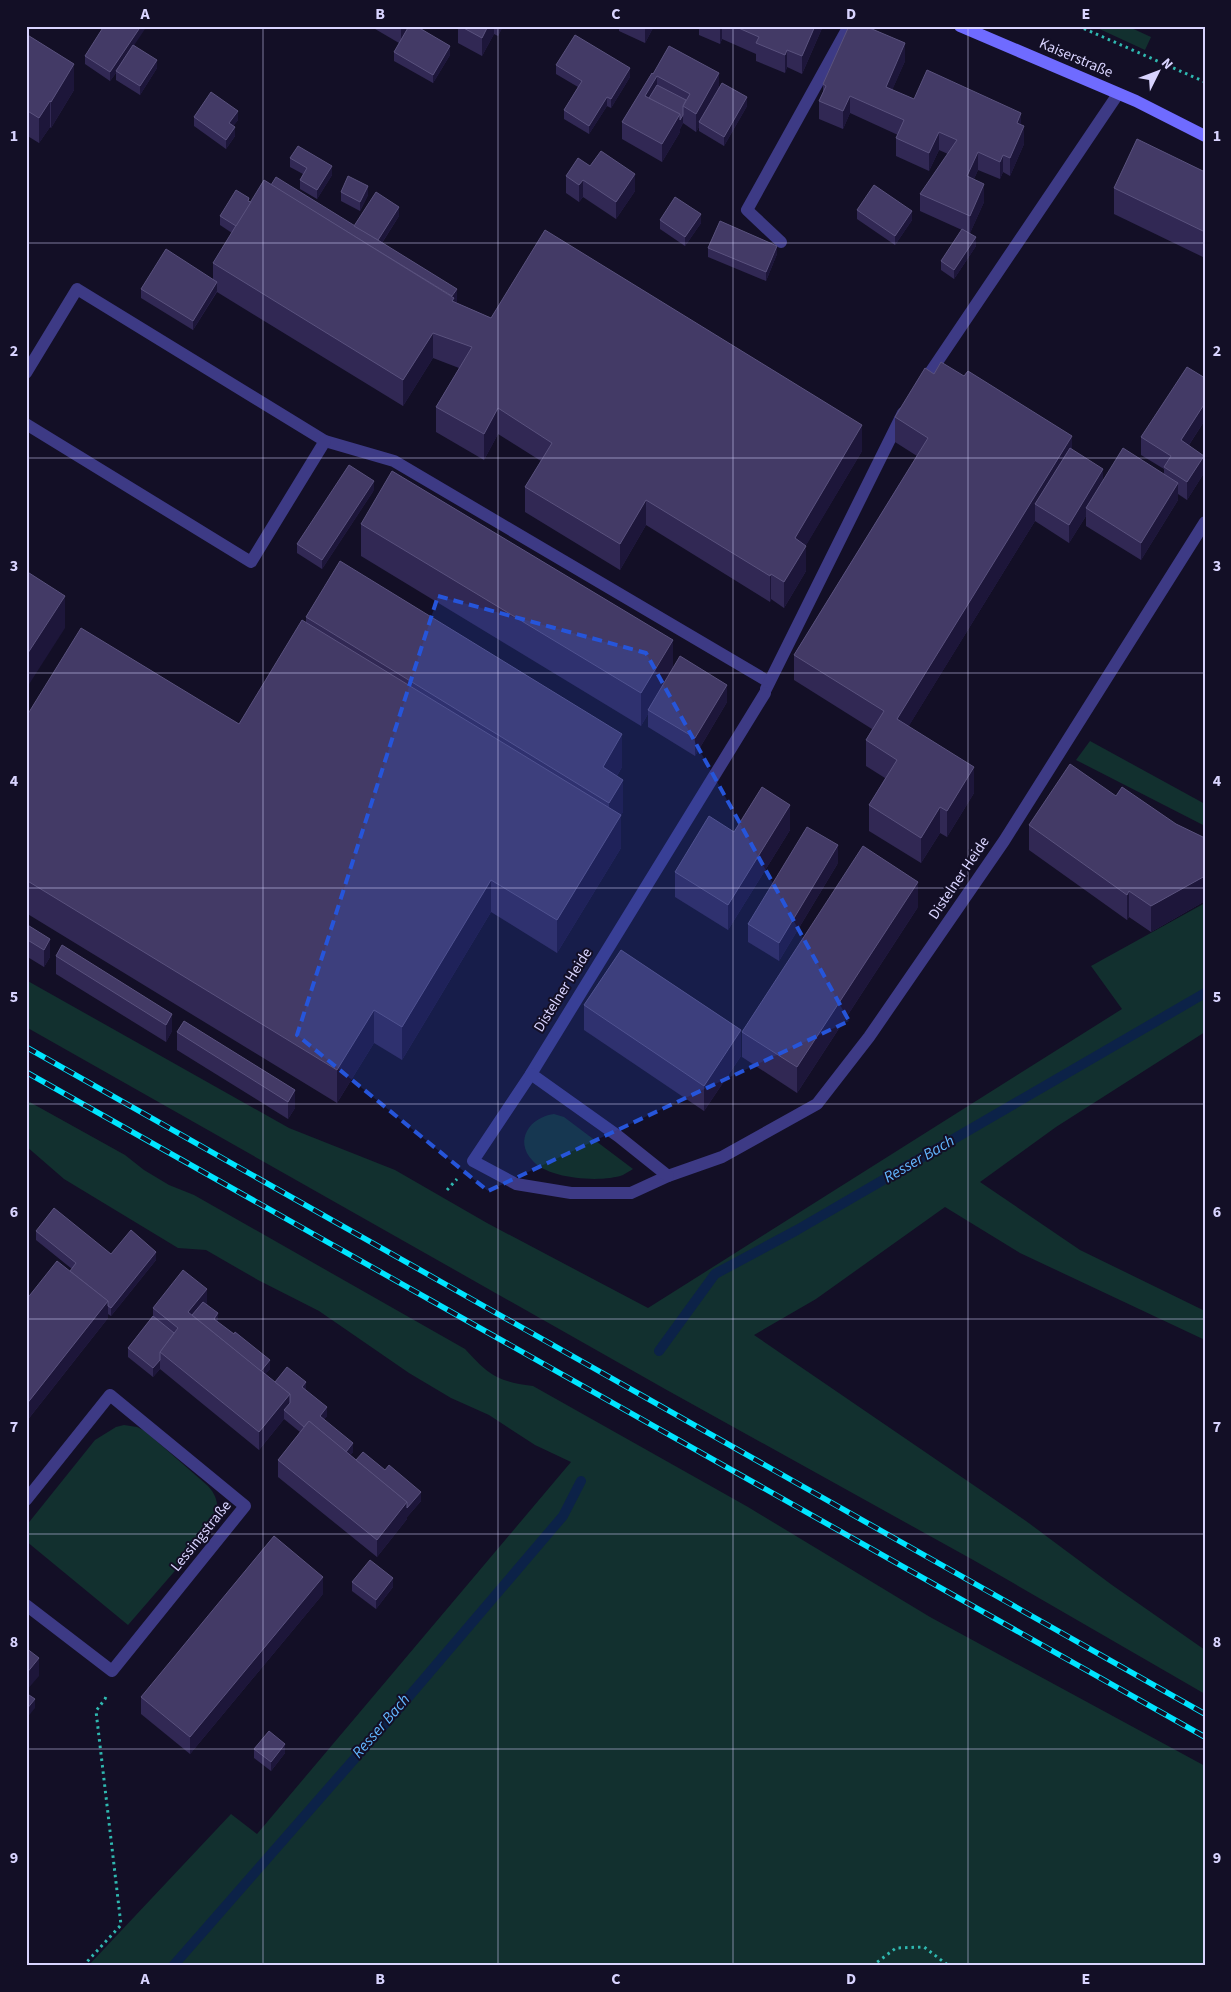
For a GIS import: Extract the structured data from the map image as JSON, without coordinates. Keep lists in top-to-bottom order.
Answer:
{
  "streets": {
    "main road": ["Kaiserstraße"],
    "street": ["Distelner Heide", "Lessingstraße"]
  },
  "crossings": [
    ["Kaiserstraße", "Distelner Heide"]
  ],
  "water": ["Resser Bach"],
  "north": "top right",
  "grid": {
    "columns": [
      "A",
      "B",
      "C",
      "D",
      "E"
    ],
    "rows": [
      "1",
      "2",
      "3",
      "4",
      "5",
      "6",
      "7",
      "8",
      "9"
    ]
  }
}
